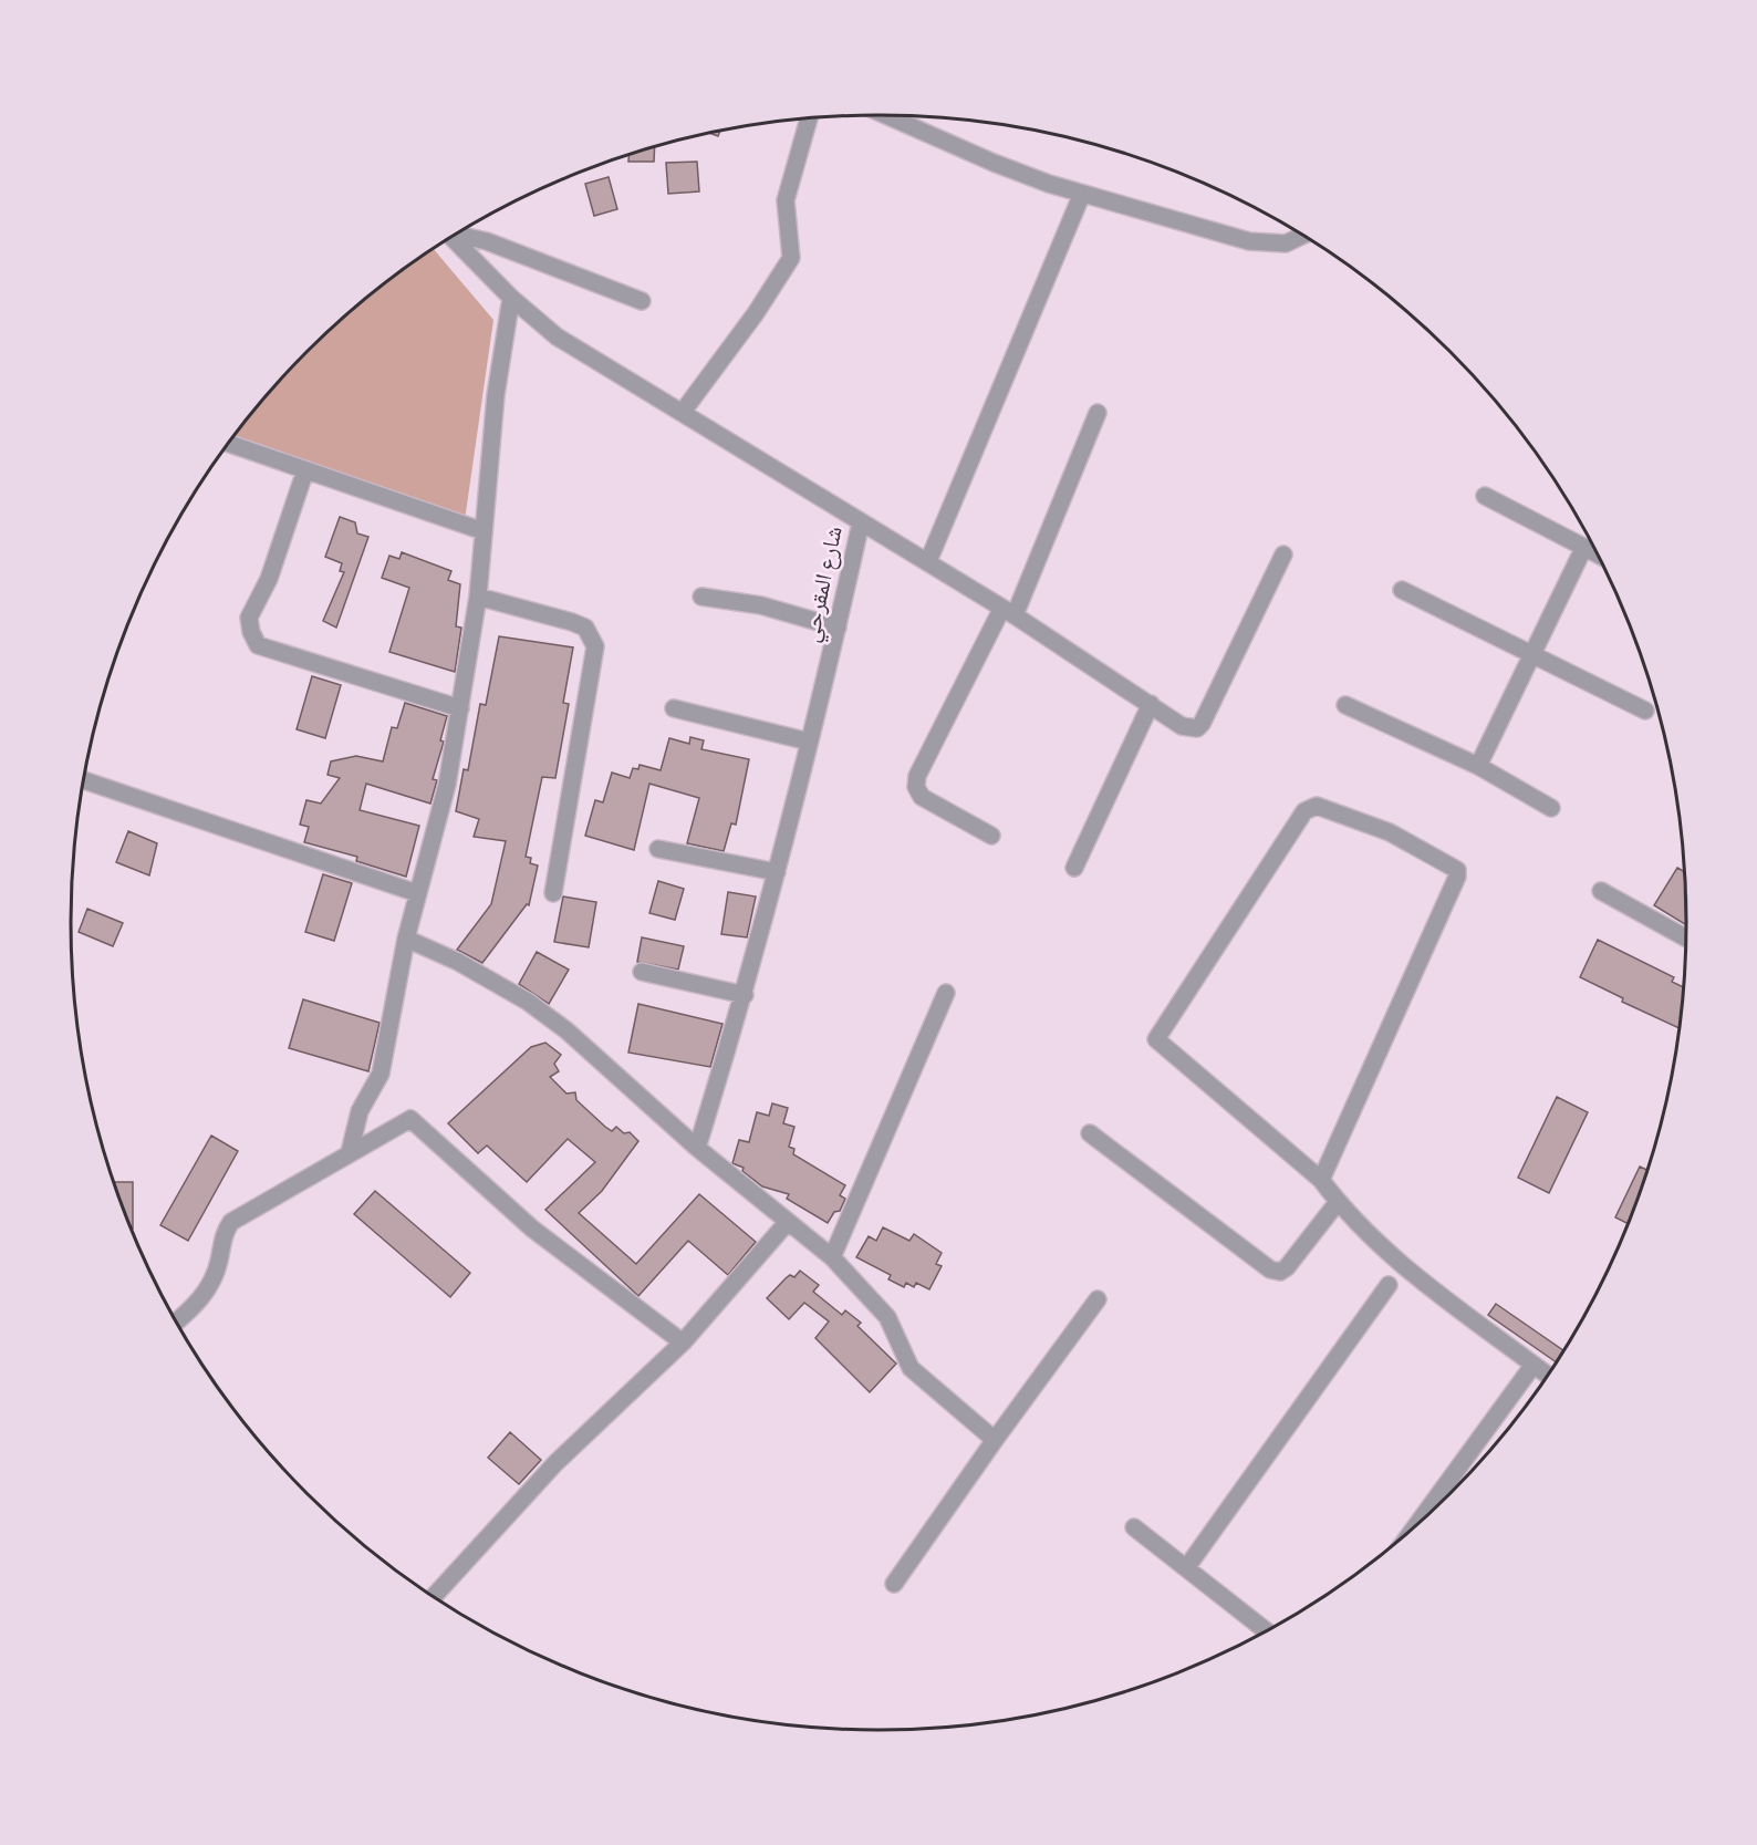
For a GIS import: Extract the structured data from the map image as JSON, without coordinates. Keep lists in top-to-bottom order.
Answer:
{
  "streets": {
    "street": ["شارع المقرحي"]
  }
}
